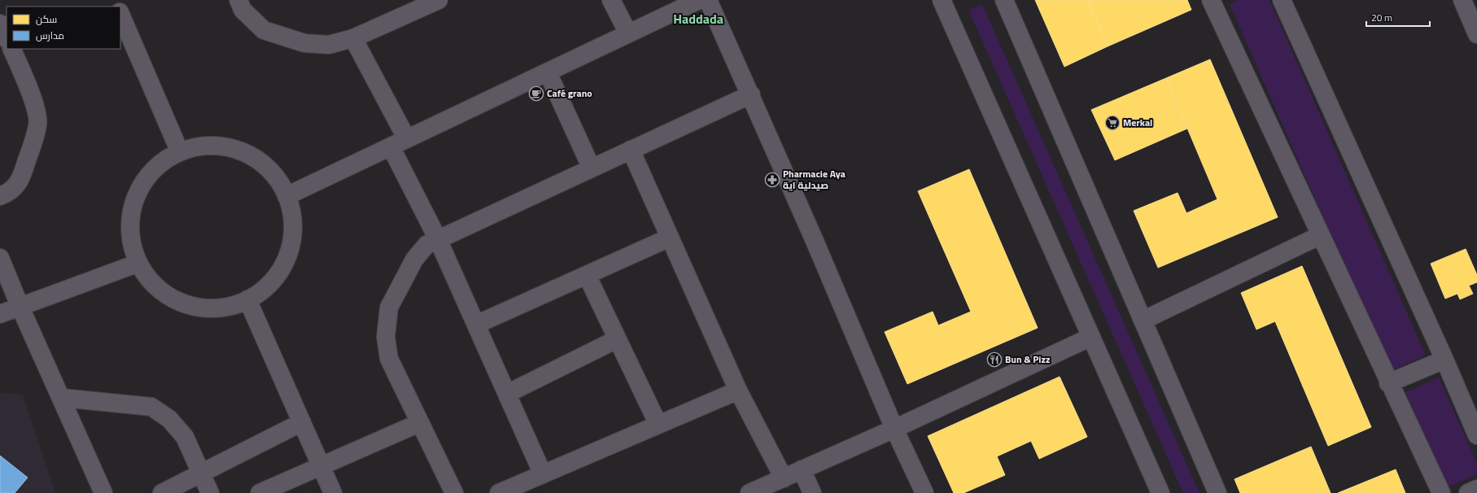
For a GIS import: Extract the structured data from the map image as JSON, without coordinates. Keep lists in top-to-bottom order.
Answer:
{
  "districts": ["Haddada"],
  "places": {
    "cafe": ["Café grano"],
    "supermarket": ["Merkal"],
    "pharmacy": ["Pharmacie Aya صيدلية اية"],
    "restaurant": ["Bun & Pizz"]
  },
  "legend": ["سكن", "مدارس"],
  "scale_bar": "20 m"
}
